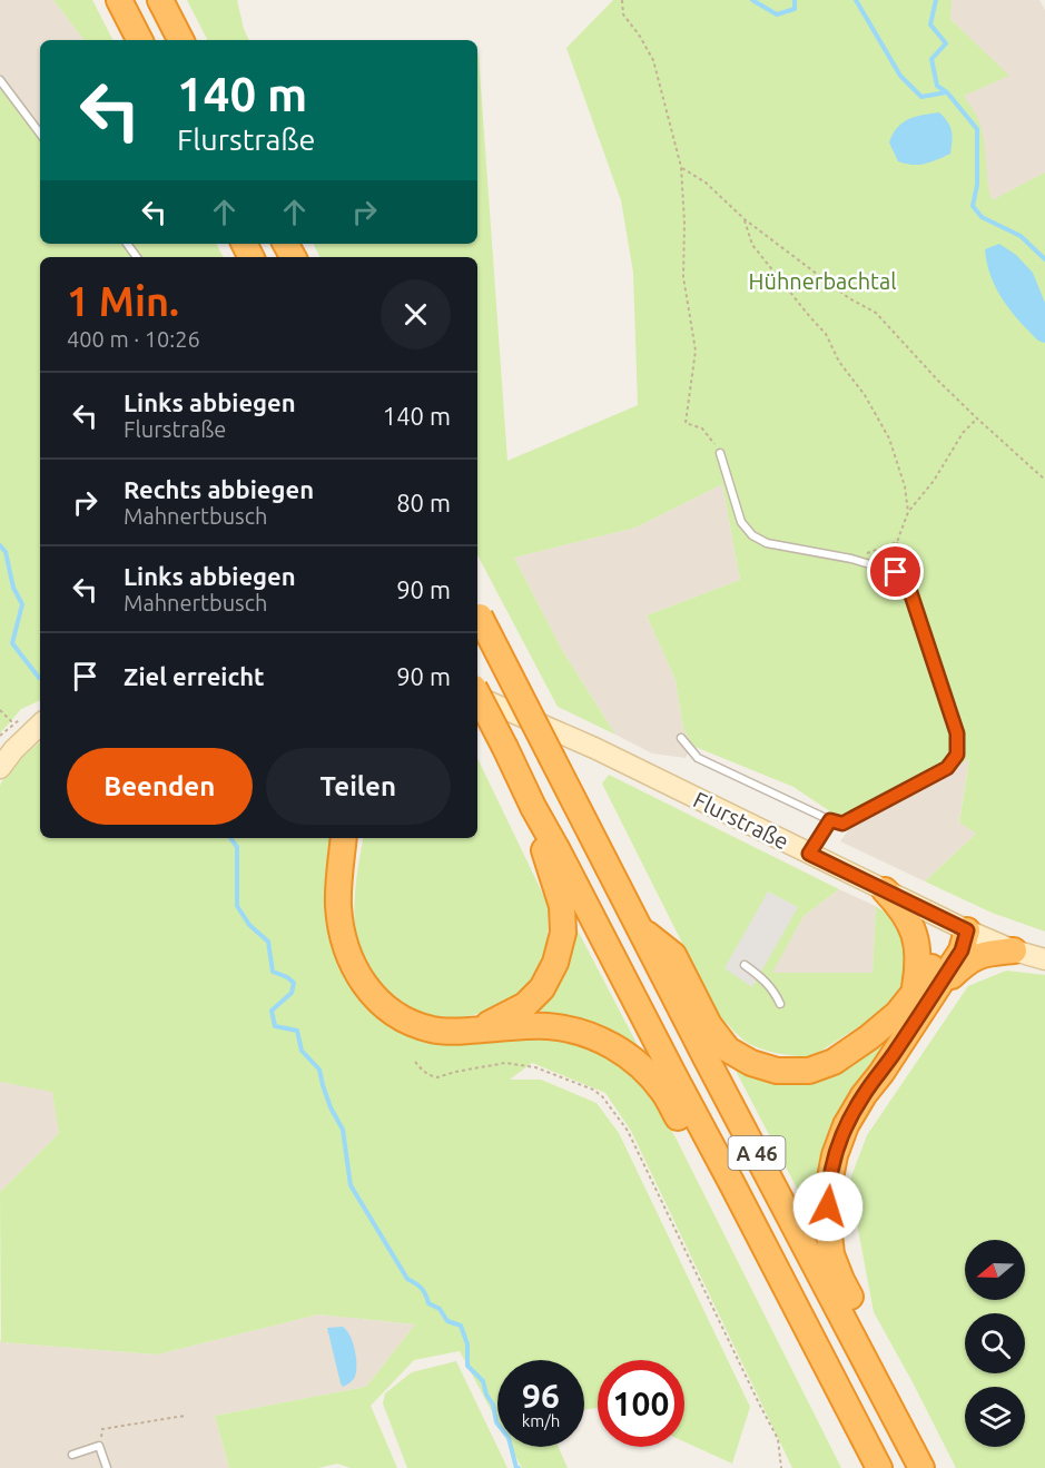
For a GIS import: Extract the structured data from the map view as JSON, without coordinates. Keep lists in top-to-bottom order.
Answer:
{
  "streets": {
    "highway": ["A 46"],
    "main road": ["Flurstraße"]
  },
  "parks": ["Hühnerbachtal"],
  "north": "left",
  "page": {
    "turn": ["140 m", "Flurstraße"],
    "heading": ["1 Min.", "400 m · 10:26"],
    "list": [
      {
        "name": "Links abbiegen",
        "note": "Flurstraße",
        "value": "140 m"
      },
      {
        "name": "Rechts abbiegen",
        "note": "Mahnertbusch",
        "value": "80 m"
      },
      {
        "name": "Links abbiegen",
        "note": "Mahnertbusch",
        "value": "90 m"
      },
      {
        "name": "Ziel erreicht",
        "value": "90 m"
      }
    ],
    "buttons": ["Beenden", "Teilen"],
    "speed": "96 km/h",
    "limit": "100"
  }
}
